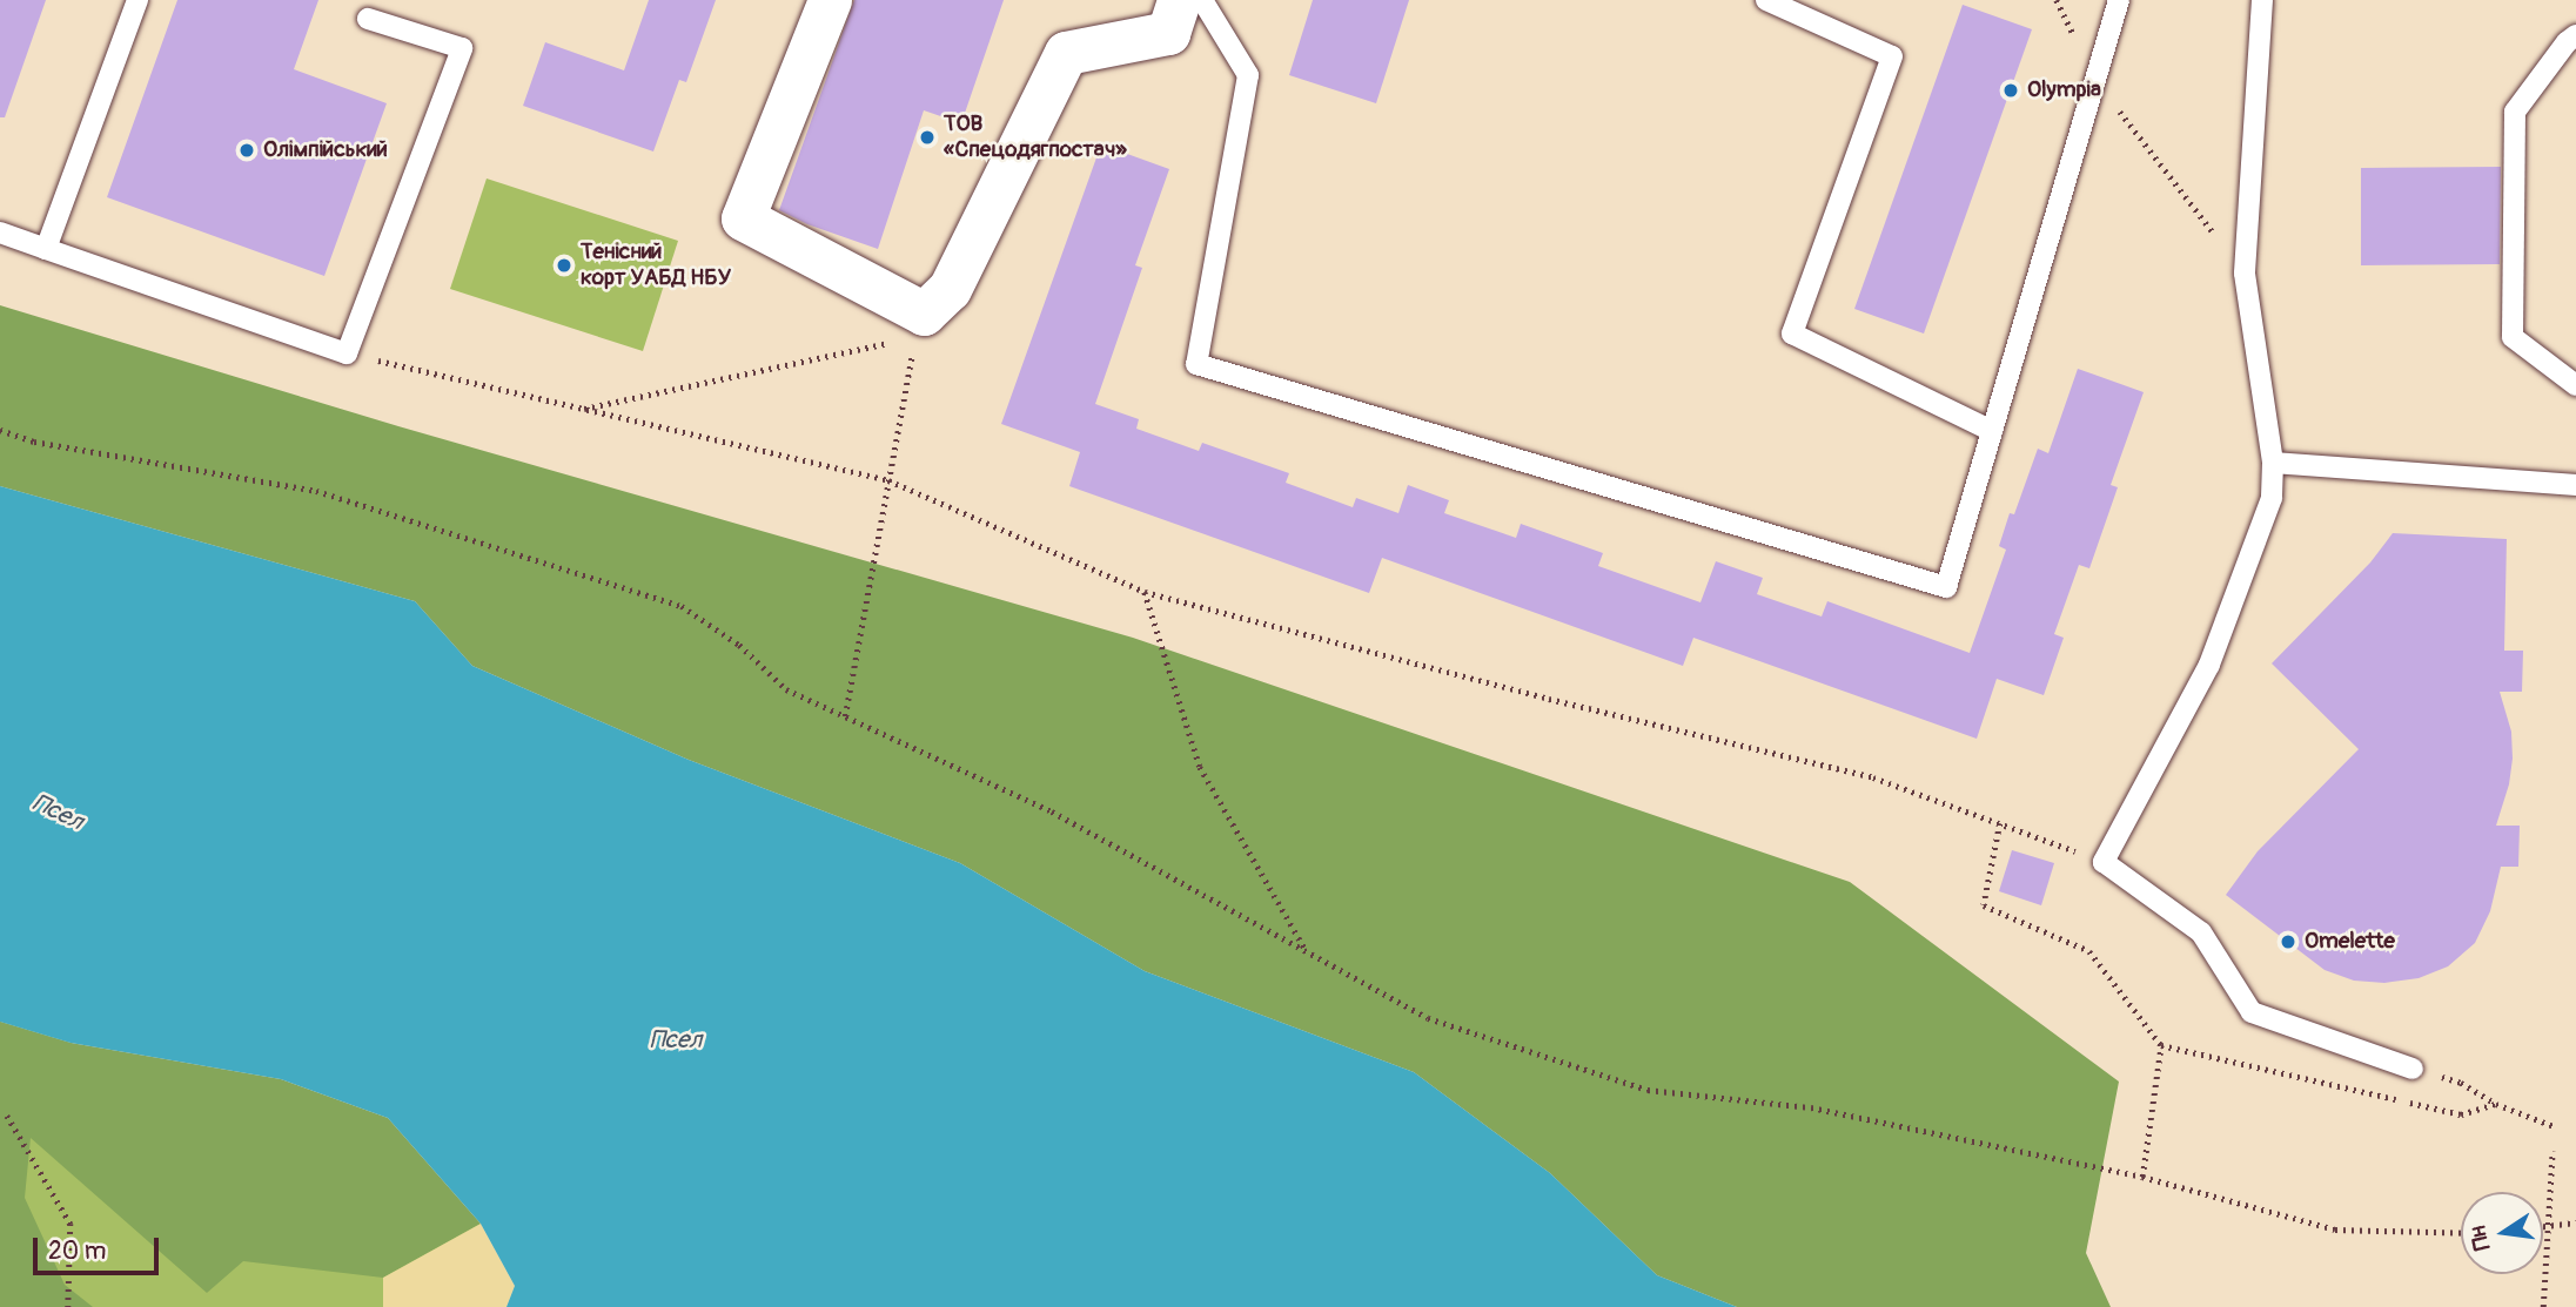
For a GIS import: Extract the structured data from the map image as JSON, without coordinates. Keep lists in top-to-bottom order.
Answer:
{
  "water": ["Псел"],
  "places": [
    "Olympia",
    "ТОВ «Спецодягпостач»",
    "Олімпійський",
    "Тенісний корт УАБД НБУ",
    "Omelette"
  ],
  "scale_bar": "20 m",
  "north": "left"
}
